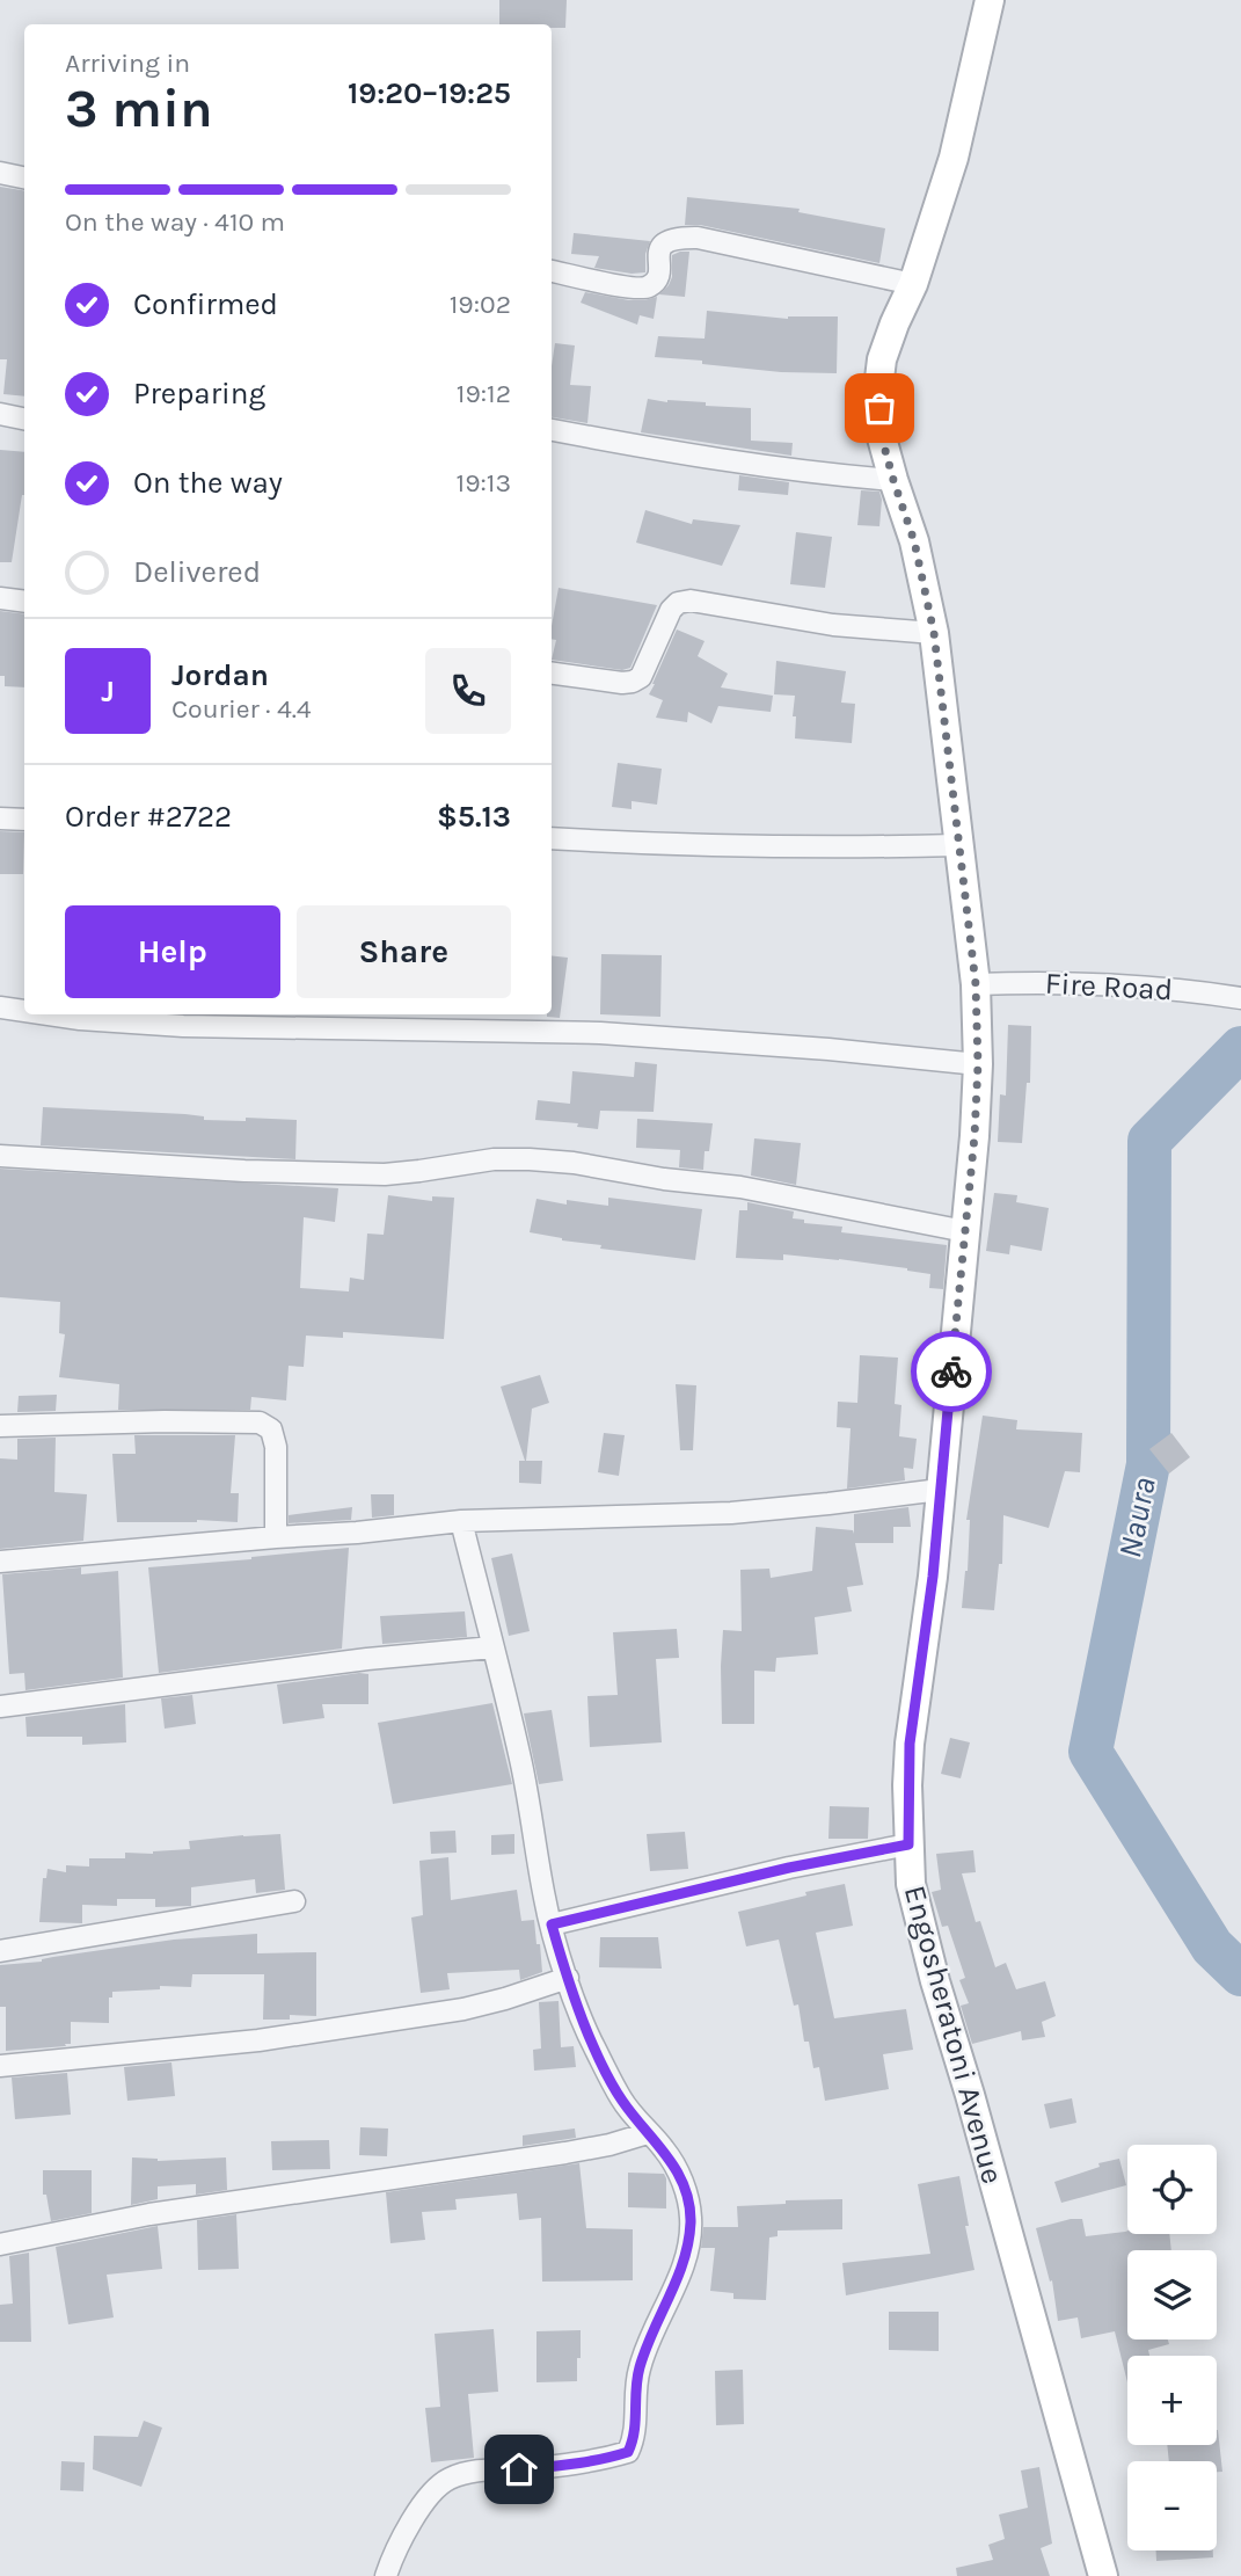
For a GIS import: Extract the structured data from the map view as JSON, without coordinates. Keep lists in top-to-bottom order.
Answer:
{
  "streets": {
    "street": ["Fire Road", "Engosheratoni Avenue"]
  },
  "crossings": [
    ["Fire Road", "Engosheratoni Avenue"]
  ],
  "water": ["Naura"],
  "page": {
    "heading": ["3 min", "Arriving in", "19:20–19:25"],
    "panel": [
      "Jordan",
      "Courier · 4.4",
      "Order #2722",
      "$5.13"
    ],
    "bar": "On the way · 410 m",
    "list": [
      ["Confirmed", "19:02"],
      ["Preparing", "19:12"],
      ["On the way", "19:13"],
      "Delivered"
    ],
    "round": "J",
    "buttons": ["Help", "Share"],
    "map_buttons": ["+", "−"]
  }
}
